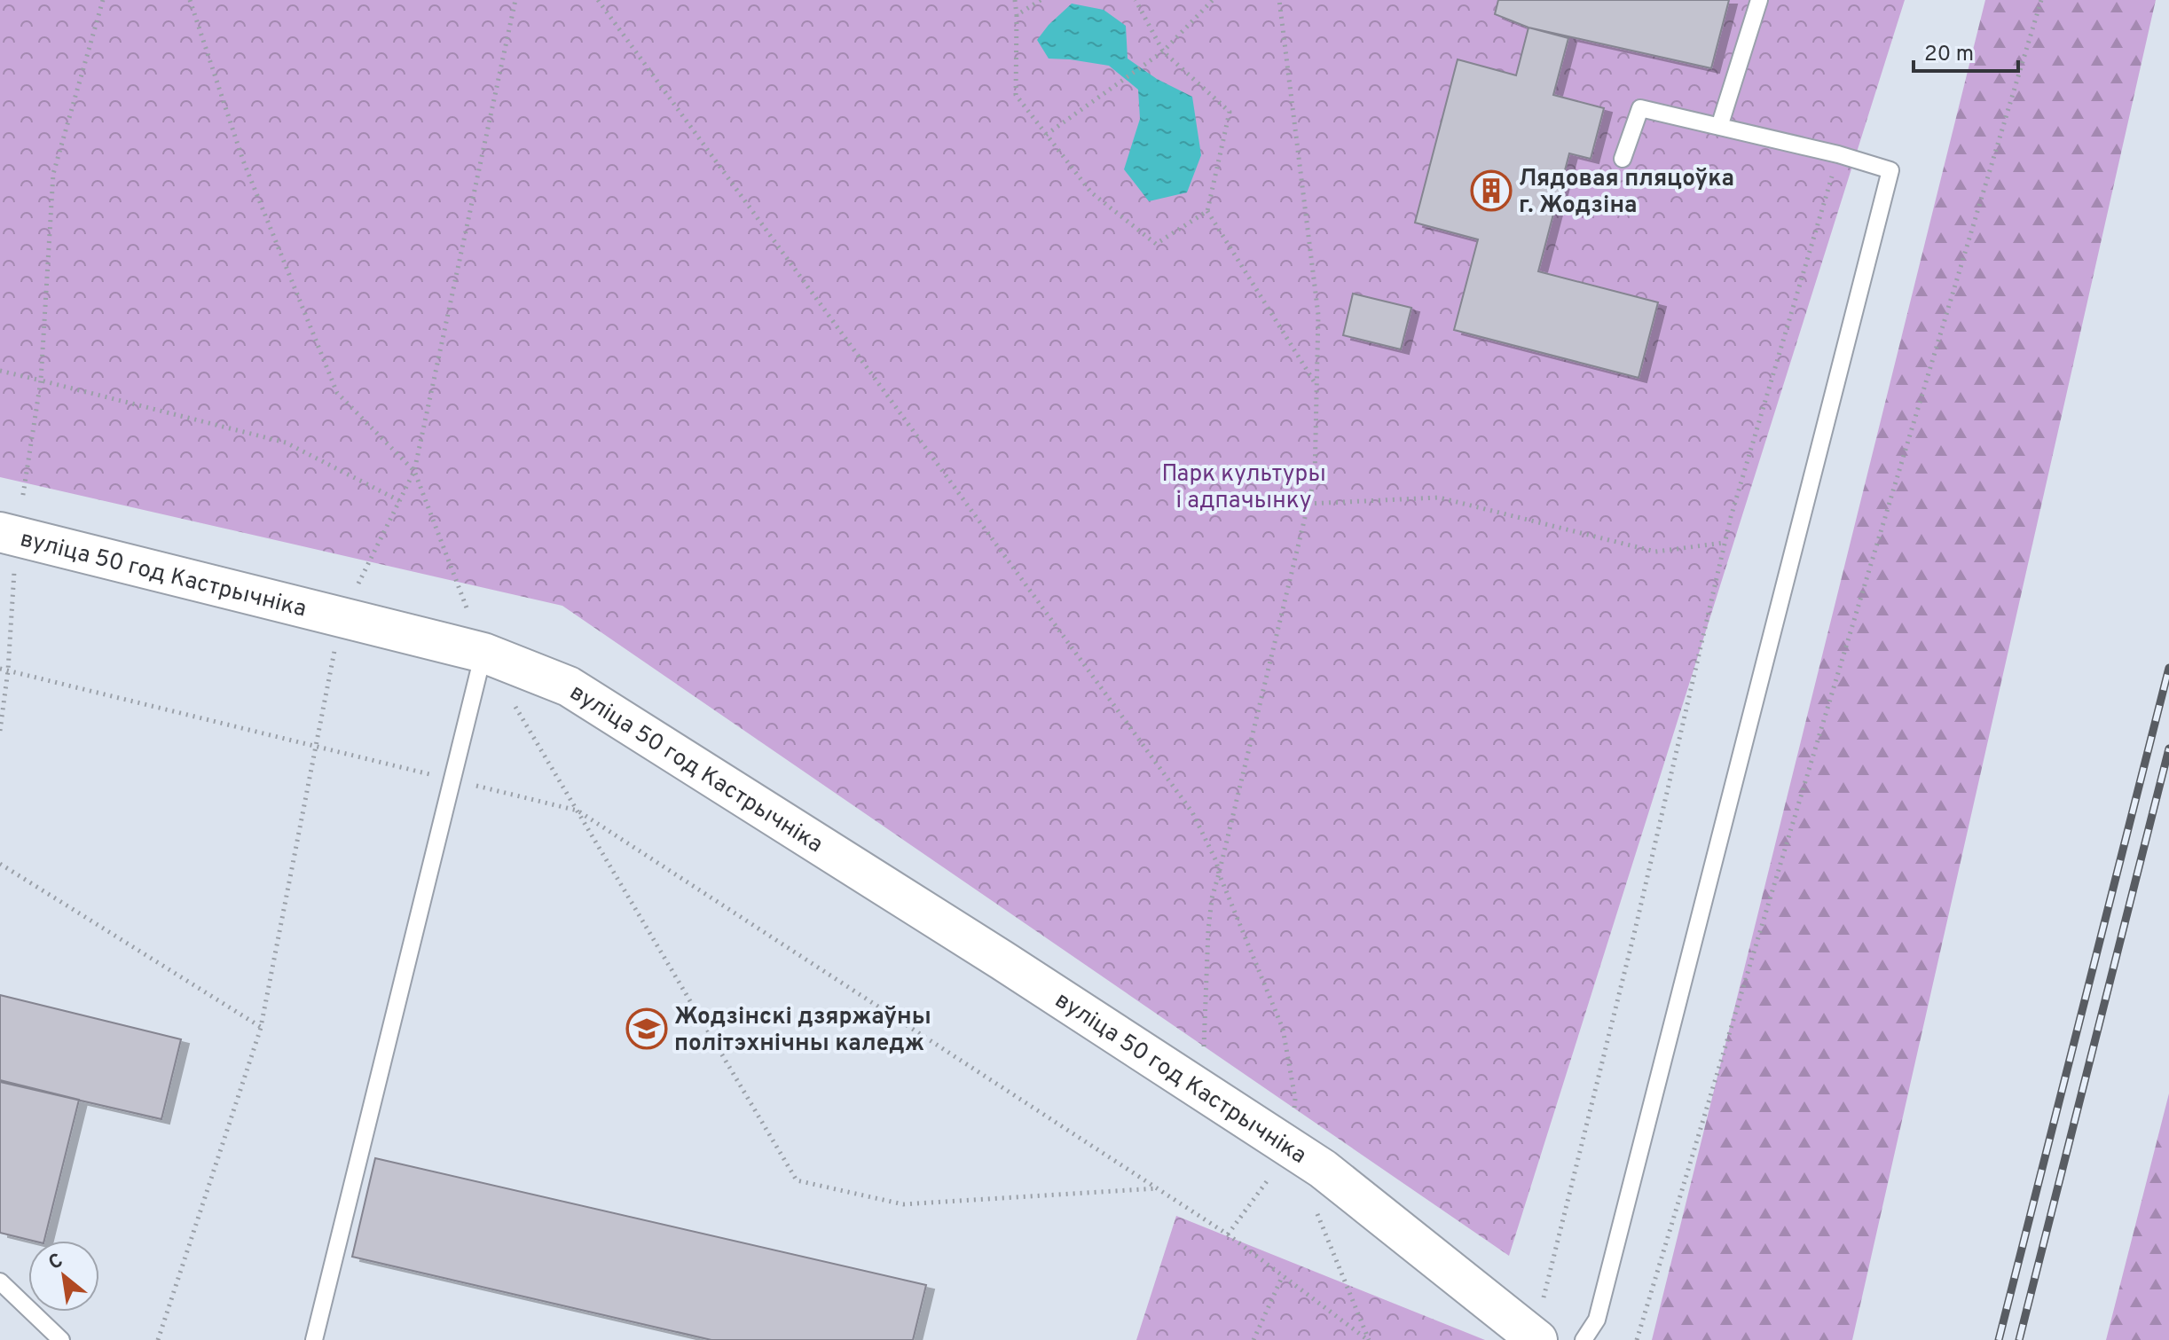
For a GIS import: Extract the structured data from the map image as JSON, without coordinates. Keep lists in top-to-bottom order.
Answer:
{
  "streets": {
    "main road": ["вуліца 50 год Кастрычніка"]
  },
  "parks": ["Парк культуры і адпачынку"],
  "places": {
    "building": ["Лядовая пляцоўка г. Жодзіна"],
    "school or university": ["Жодзінскі дзяржаўны політэхнічны каледж"]
  },
  "scale_bar": "20 m",
  "north": "top left"
}
